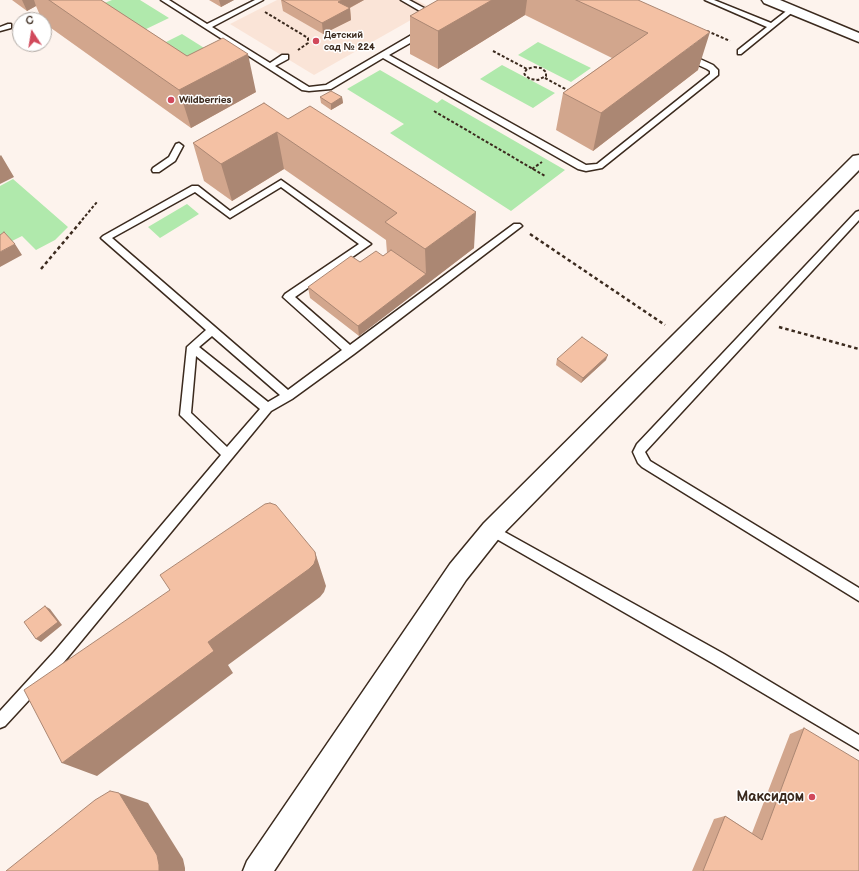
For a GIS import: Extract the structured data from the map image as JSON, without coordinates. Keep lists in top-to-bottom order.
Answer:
{
  "places": ["Детский сад № 224", "Wildberries", "Максидом"],
  "north": "top"
}
